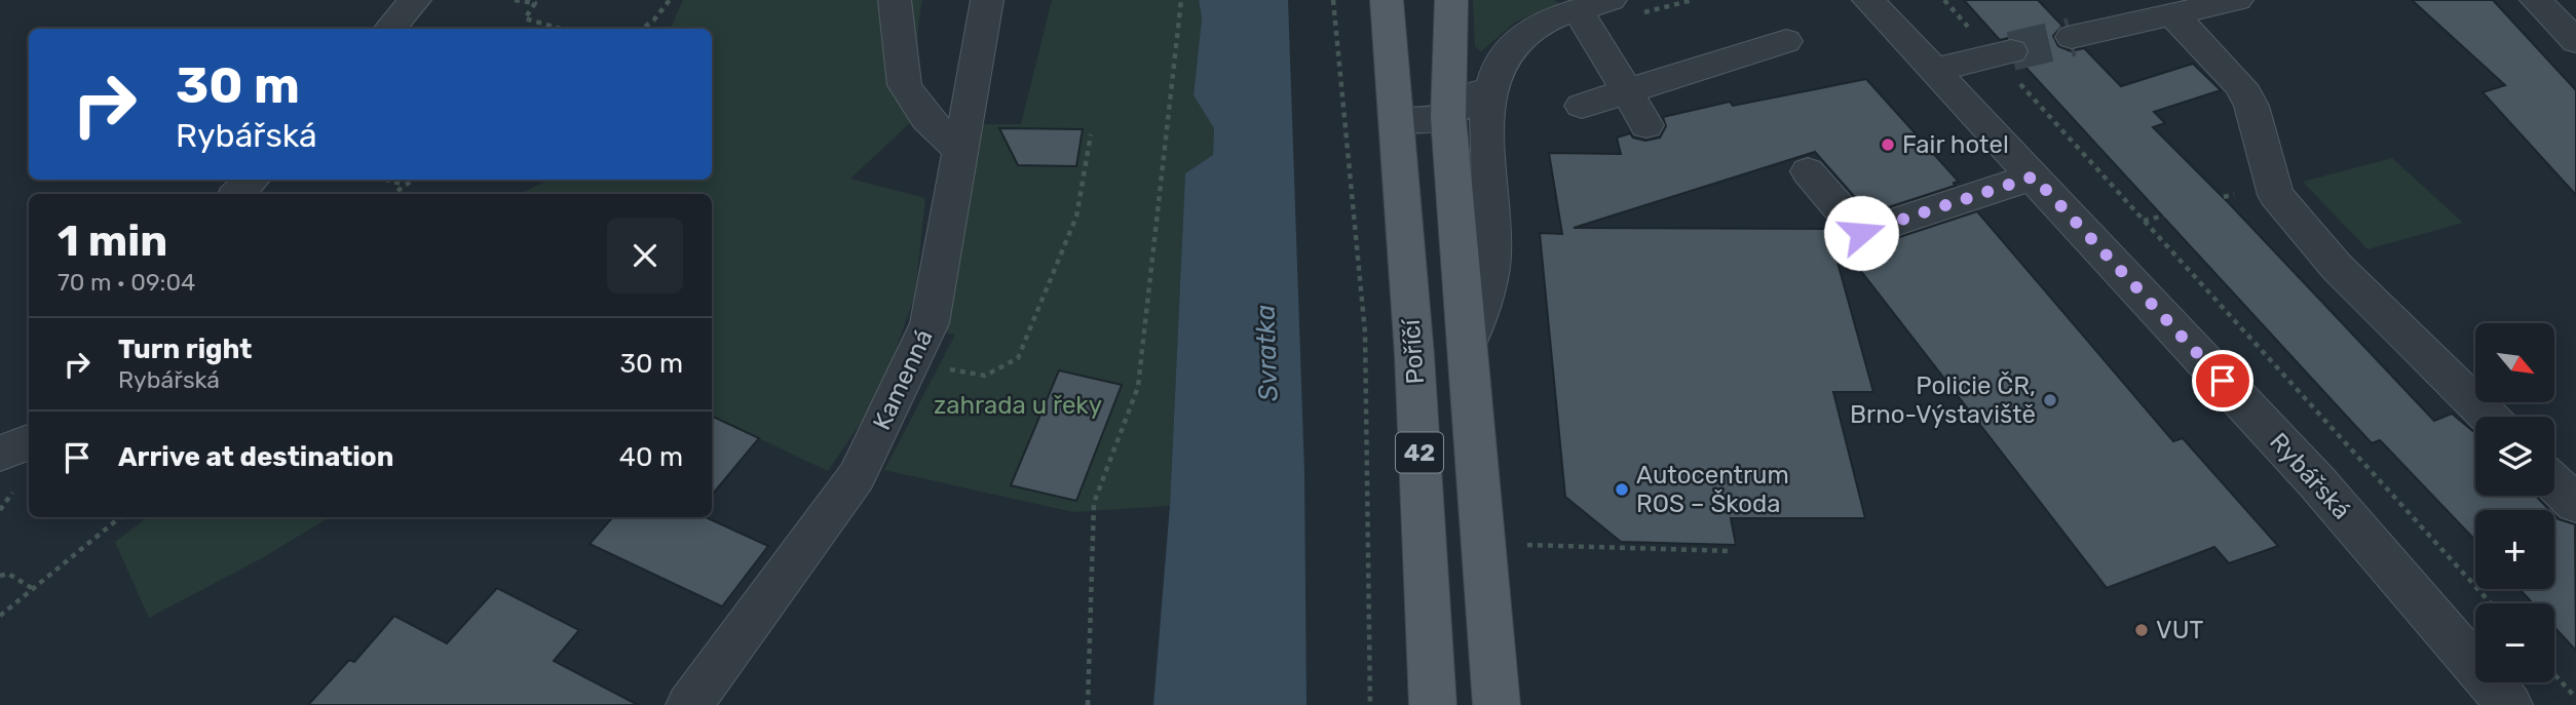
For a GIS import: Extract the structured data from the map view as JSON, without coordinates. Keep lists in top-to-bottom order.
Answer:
{
  "streets": {
    "main road": ["Poříčí", "42"],
    "street": ["Kamenná", "Rybářská"]
  },
  "water": ["Svratka"],
  "parks": ["zahrada u řeky"],
  "places": [
    "Fair hotel",
    "Policie ČR, Brno-Výstaviště",
    "Autocentrum ROS – Škoda",
    "VUT"
  ],
  "north": "bottom right",
  "page": {
    "turn": ["30 m", "Rybářská"],
    "heading": ["1 min", "70 m · 09:04"],
    "list": [
      {
        "name": "Turn right",
        "note": "Rybářská",
        "value": "30 m"
      },
      {
        "name": "Arrive at destination",
        "value": "40 m"
      }
    ],
    "map_buttons": ["+", "−"]
  }
}
